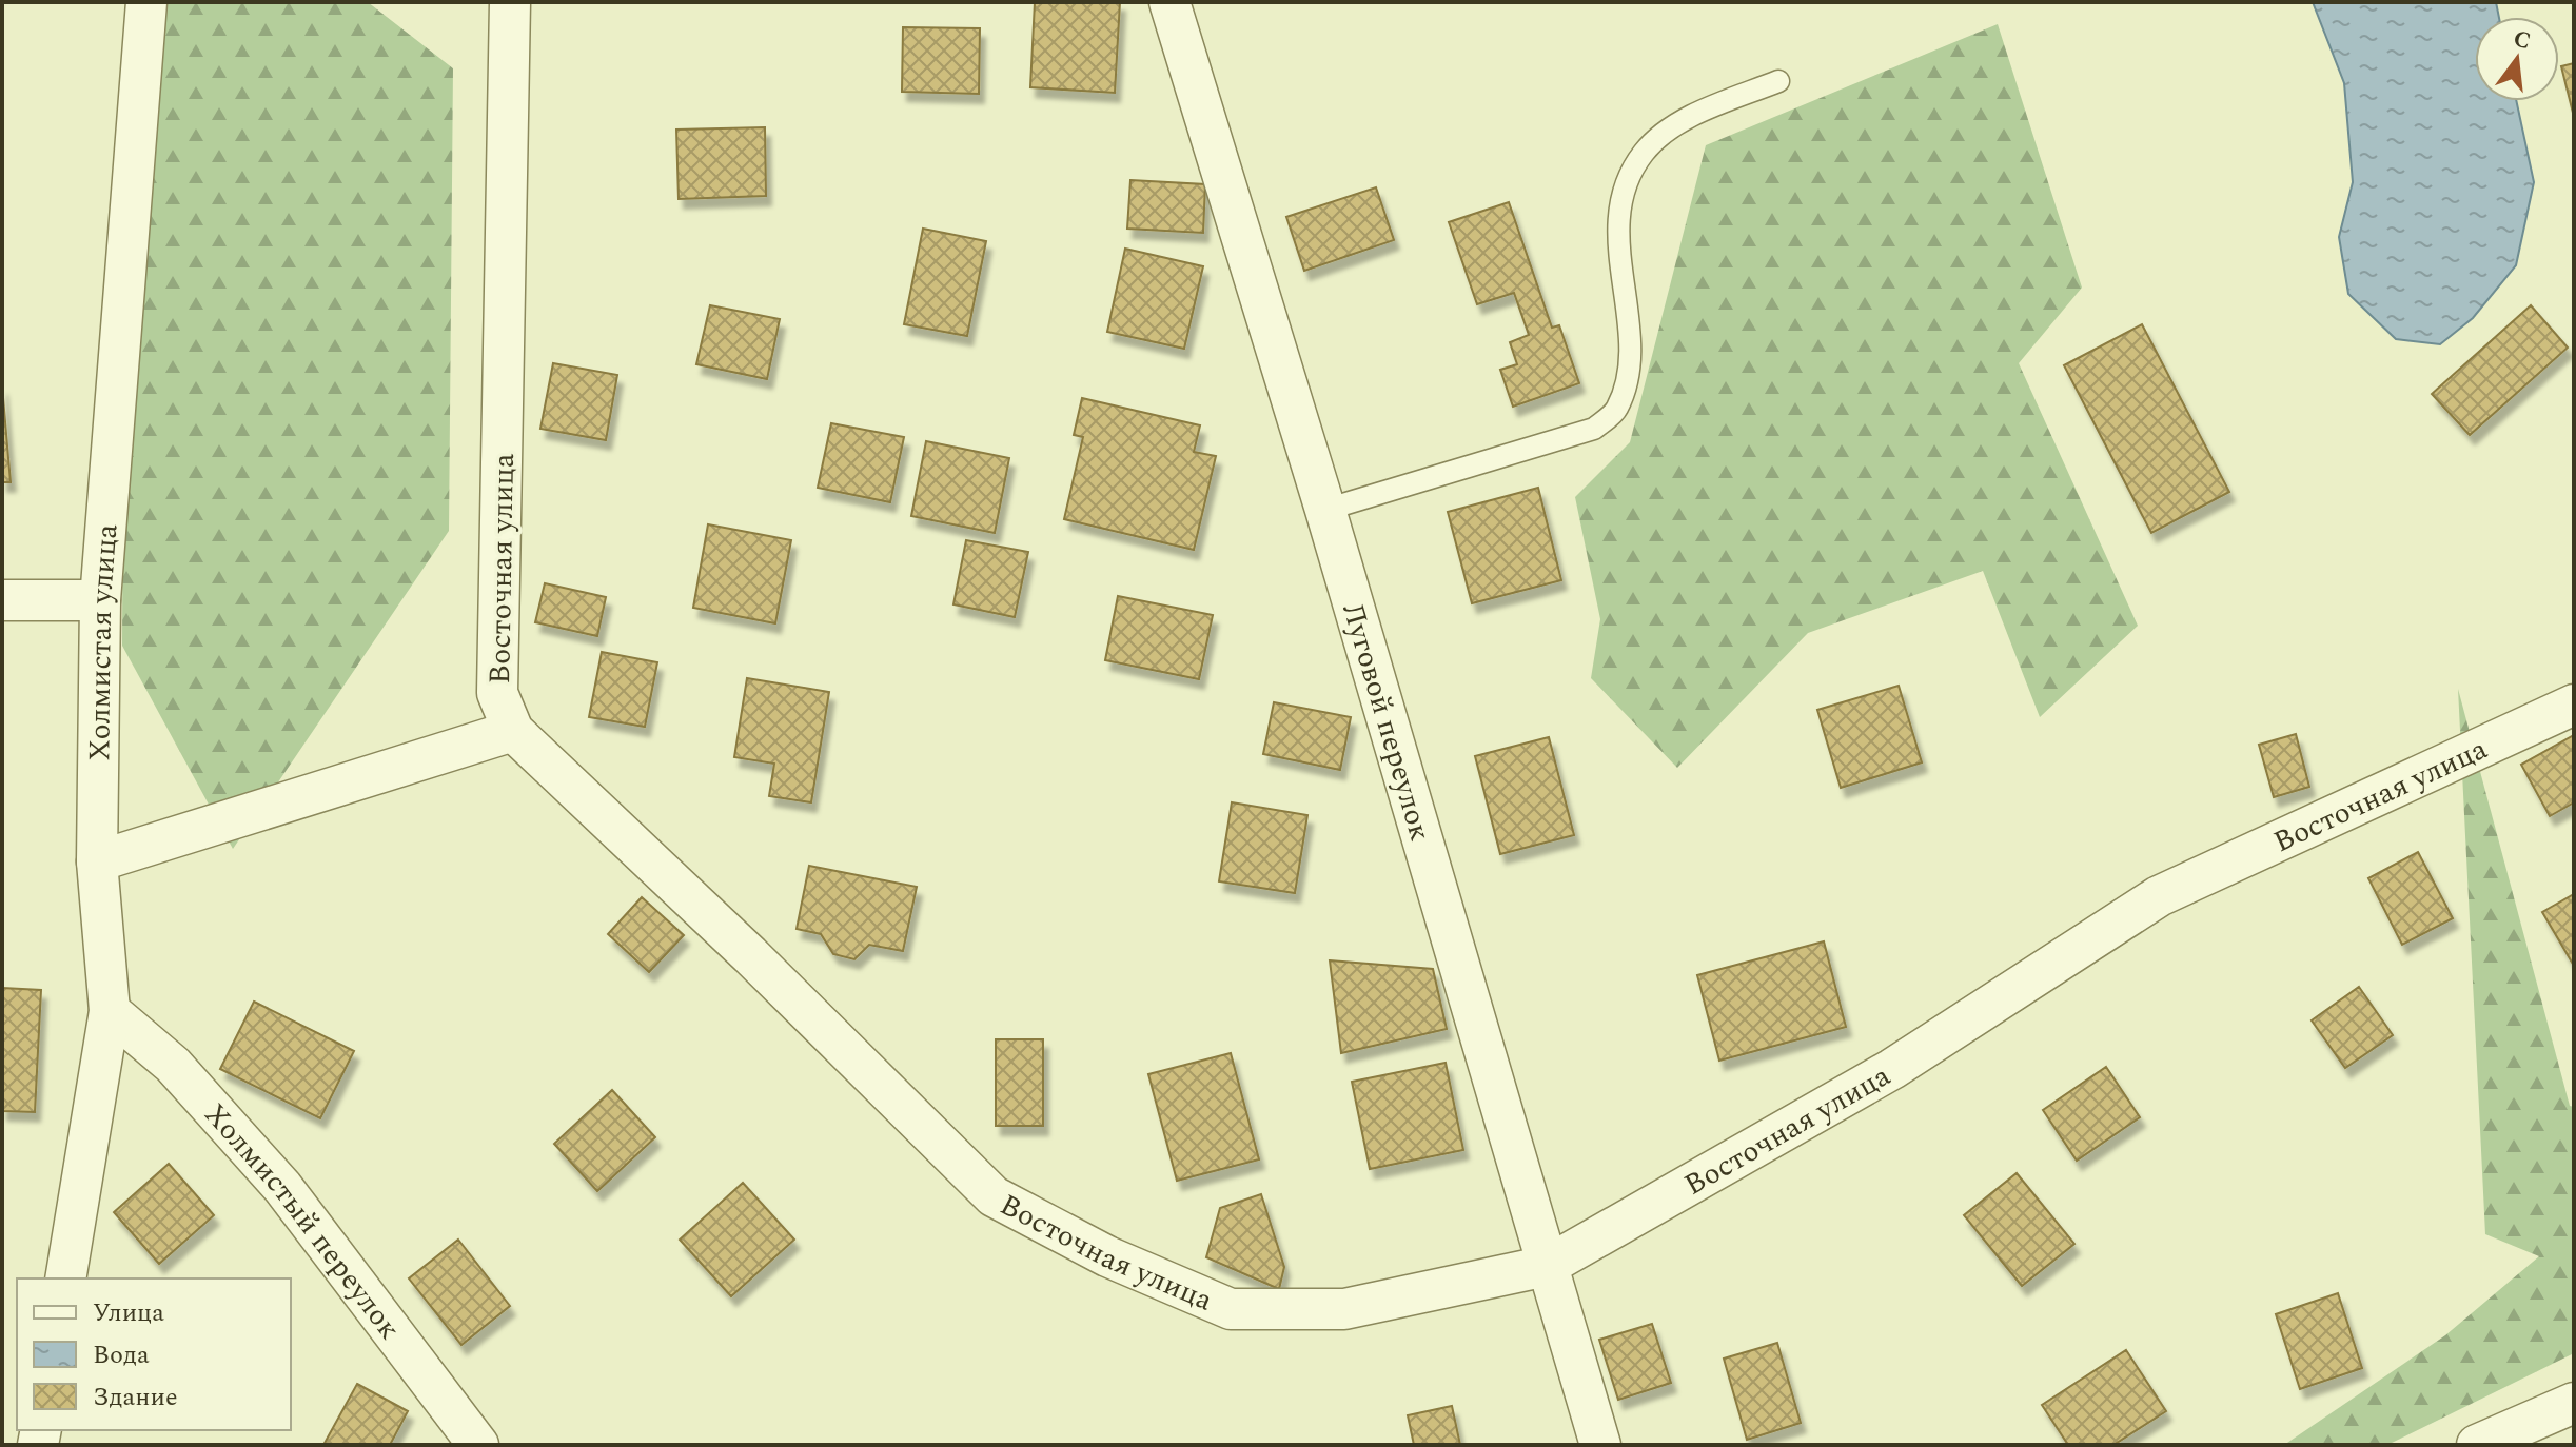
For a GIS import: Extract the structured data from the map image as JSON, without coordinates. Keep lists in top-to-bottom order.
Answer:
{
  "streets": {
    "street": [
      "Восточная улица",
      "Холмистая улица",
      "Луговой переулок",
      "Холмистый переулок"
    ]
  },
  "crossings": [
    ["Восточная улица", "Луговой переулок"],
    ["Холмистая улица", "Холмистый переулок"]
  ],
  "legend": ["Улица", "Вода", "Здание"],
  "north": "top"
}
